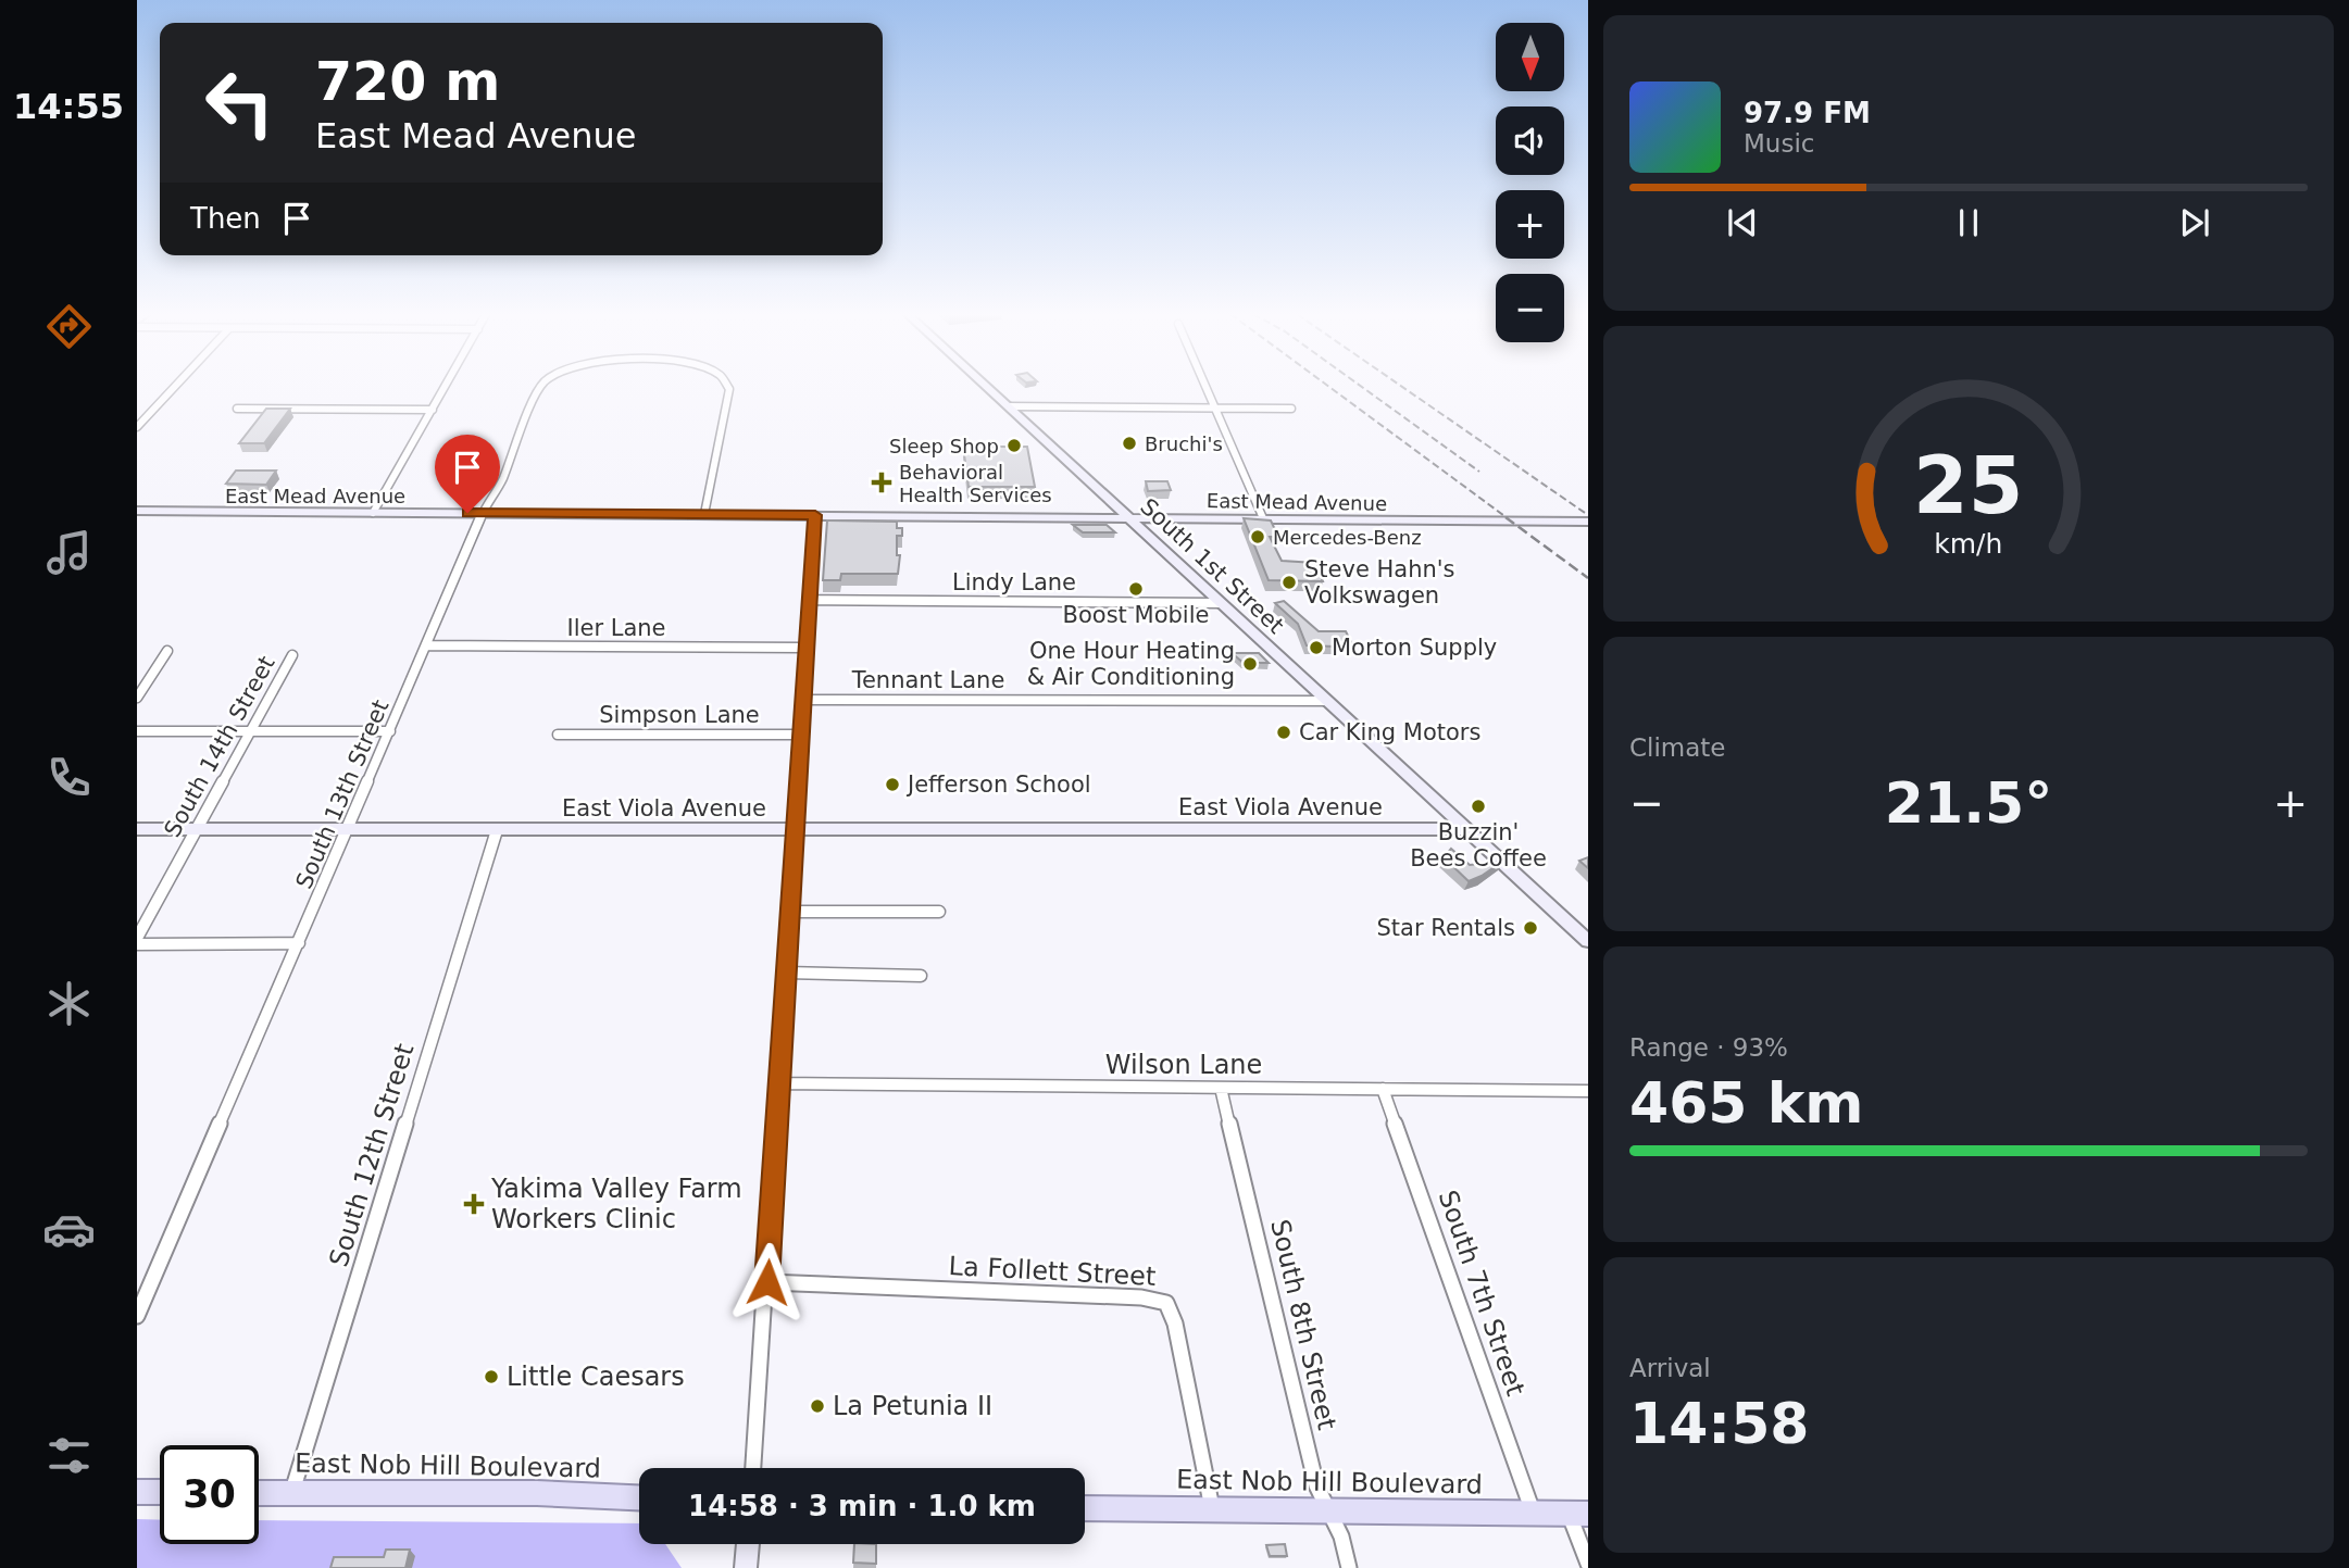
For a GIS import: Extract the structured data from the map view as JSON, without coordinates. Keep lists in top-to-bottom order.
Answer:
{
  "streets": {
    "main road": ["East Nob Hill Boulevard"],
    "street": [
      "East Mead Avenue",
      "South 1st Street",
      "Lindy Lane",
      "Iler Lane",
      "Tennant Lane",
      "Simpson Lane",
      "South 14th Street",
      "South 13th Street",
      "East Viola Avenue",
      "Wilson Lane",
      "South 12th Street",
      "La Follett Street",
      "South 7th Street",
      "South 8th Street"
    ]
  },
  "crossings": [
    ["East Mead Avenue", "South 1st Street"],
    ["East Mead Avenue", "South 13th Street"],
    ["South 1st Street", "Lindy Lane"],
    ["South 1st Street", "Tennant Lane"],
    ["South 1st Street", "East Viola Avenue"],
    ["Iler Lane", "South 13th Street"],
    ["South 14th Street", "East Viola Avenue"],
    ["South 13th Street", "East Viola Avenue"],
    ["East Viola Avenue", "South 12th Street"],
    ["Wilson Lane", "South 7th Street"],
    ["Wilson Lane", "South 8th Street"],
    ["South 12th Street", "East Nob Hill Boulevard"],
    ["La Follett Street", "East Nob Hill Boulevard"],
    ["South 7th Street", "East Nob Hill Boulevard"],
    ["South 8th Street", "East Nob Hill Boulevard"]
  ],
  "places": {
    "other": [
      "Bruchi's",
      "Sleep Shop",
      "Mercedes-Benz",
      "Steve Hahn's Volkswagen",
      "Boost Mobile",
      "Morton Supply",
      "One Hour Heating & Air Conditioning",
      "Car King Motors",
      "Jefferson School",
      "Buzzin' Bees Coffee",
      "Star Rentals",
      "Little Caesars",
      "La Petunia II"
    ],
    "health": ["Behavioral Health Services", "Yakima Valley Farm Workers Clinic"]
  },
  "north": "bottom",
  "page": {
    "tabs": "14:55",
    "map_buttons": ["+", "−"],
    "turn": ["720 m", "East Mead Avenue"],
    "song": ["97.9 FM", "Music"],
    "then": "Then",
    "tile": [
      "Climate",
      ["Range · 93%", "465 km"],
      ["Arrival", "14:58"]
    ],
    "heat": ["−", "21.5°", "+"],
    "limit": "30",
    "trip": "14:58 · 3 min · 1.0 km",
    "gauge": ["25", "km/h"]
  }
}
